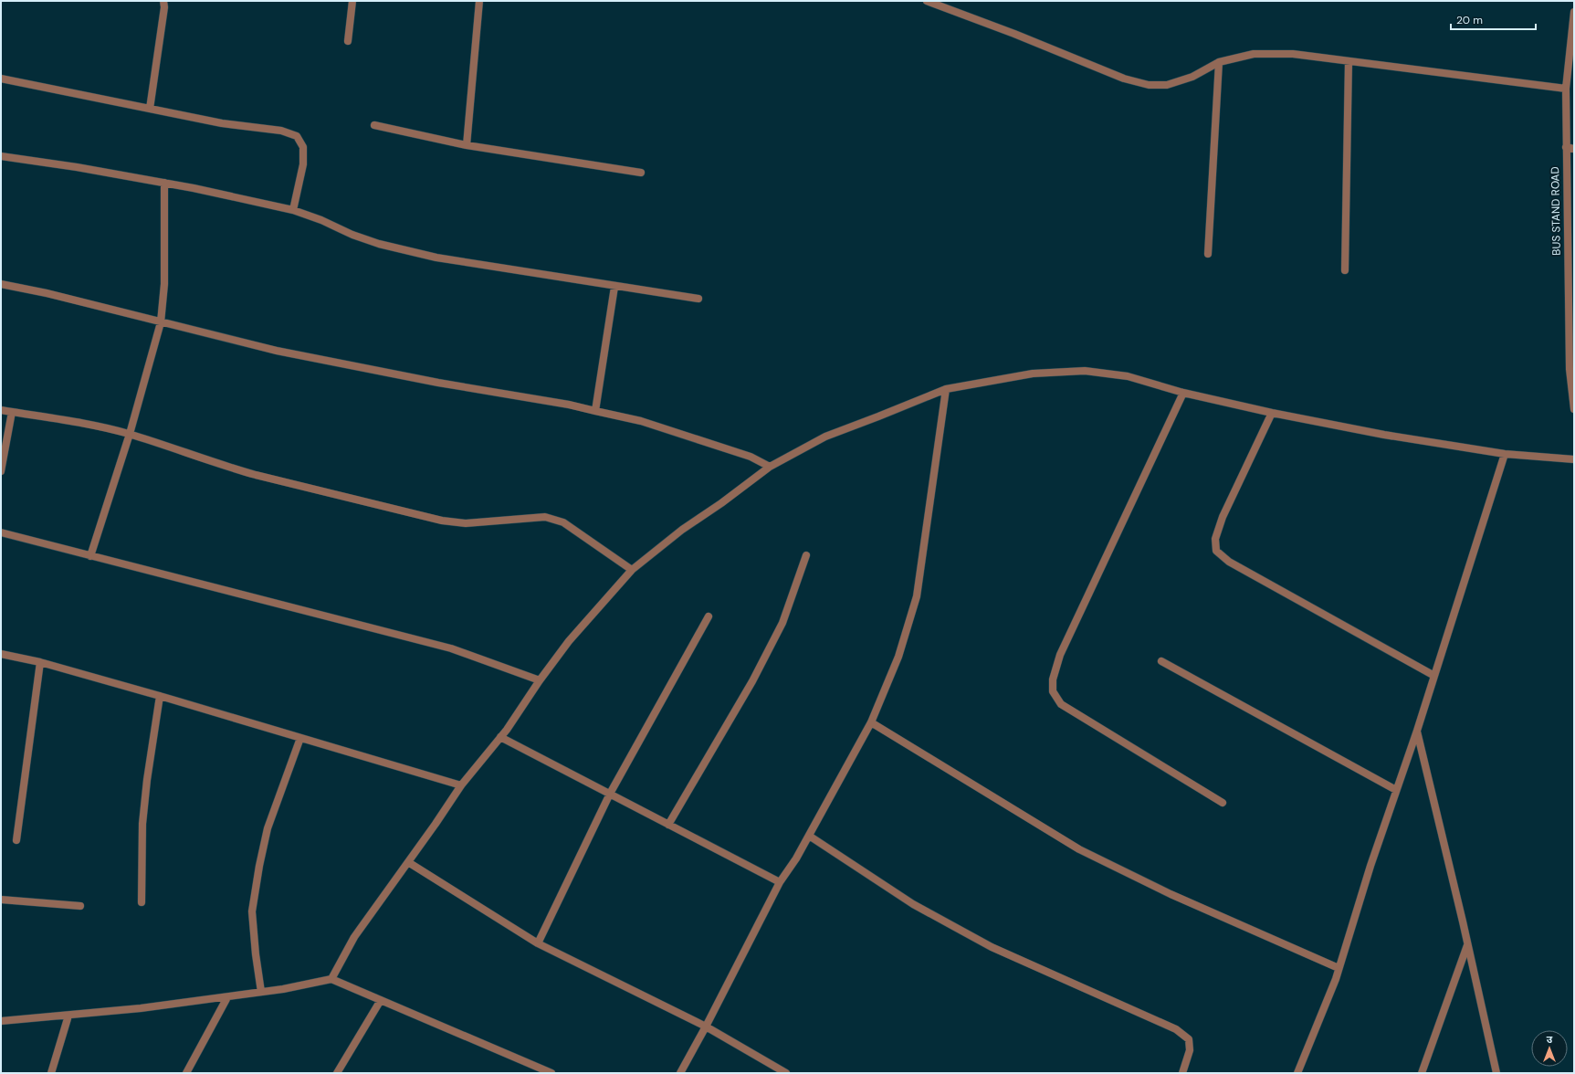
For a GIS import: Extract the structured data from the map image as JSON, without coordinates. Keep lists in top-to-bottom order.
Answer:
{
  "streets": {
    "street": ["BUS STAND ROAD"]
  },
  "scale_bar": "20 m",
  "north": "top"
}
